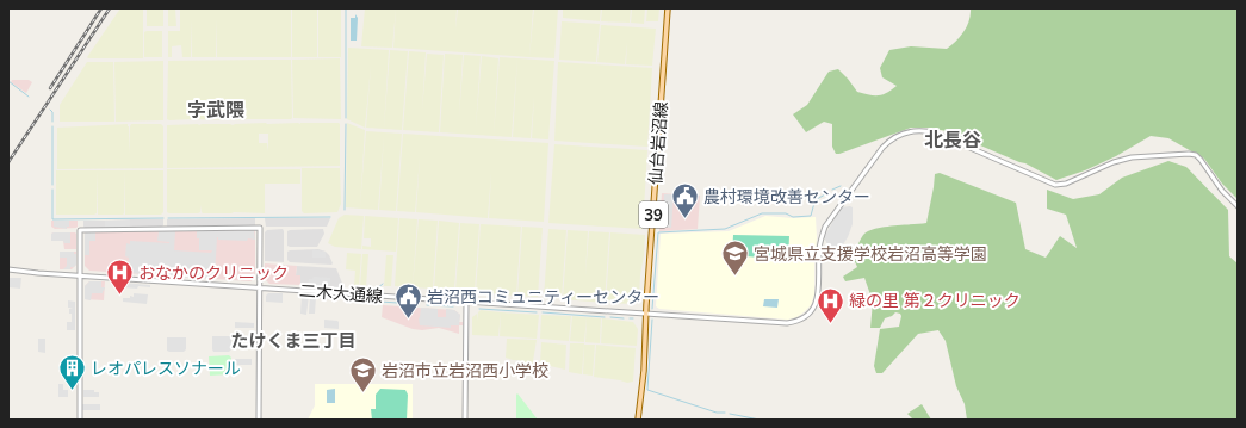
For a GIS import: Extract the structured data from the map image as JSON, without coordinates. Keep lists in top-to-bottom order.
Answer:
{
  "streets": {
    "main road": ["仙台岩沼線", "39"],
    "street": ["二木大通線"]
  },
  "crossings": [
    ["仙台岩沼線", "二木大通線"]
  ],
  "districts": ["字武隈", "北長谷", "たけくま三丁目"],
  "places": {
    "public building": ["農村環境改善センター", "岩沼西コミュニティーセンター"],
    "school or university": ["宮城県立支援学校岩沼高等学園", "岩沼市立岩沼西小学校"],
    "hospital": ["おなかのクリニック", "緑の里 第２クリニック"],
    "building": ["レオパレスソナール"]
  }
}
